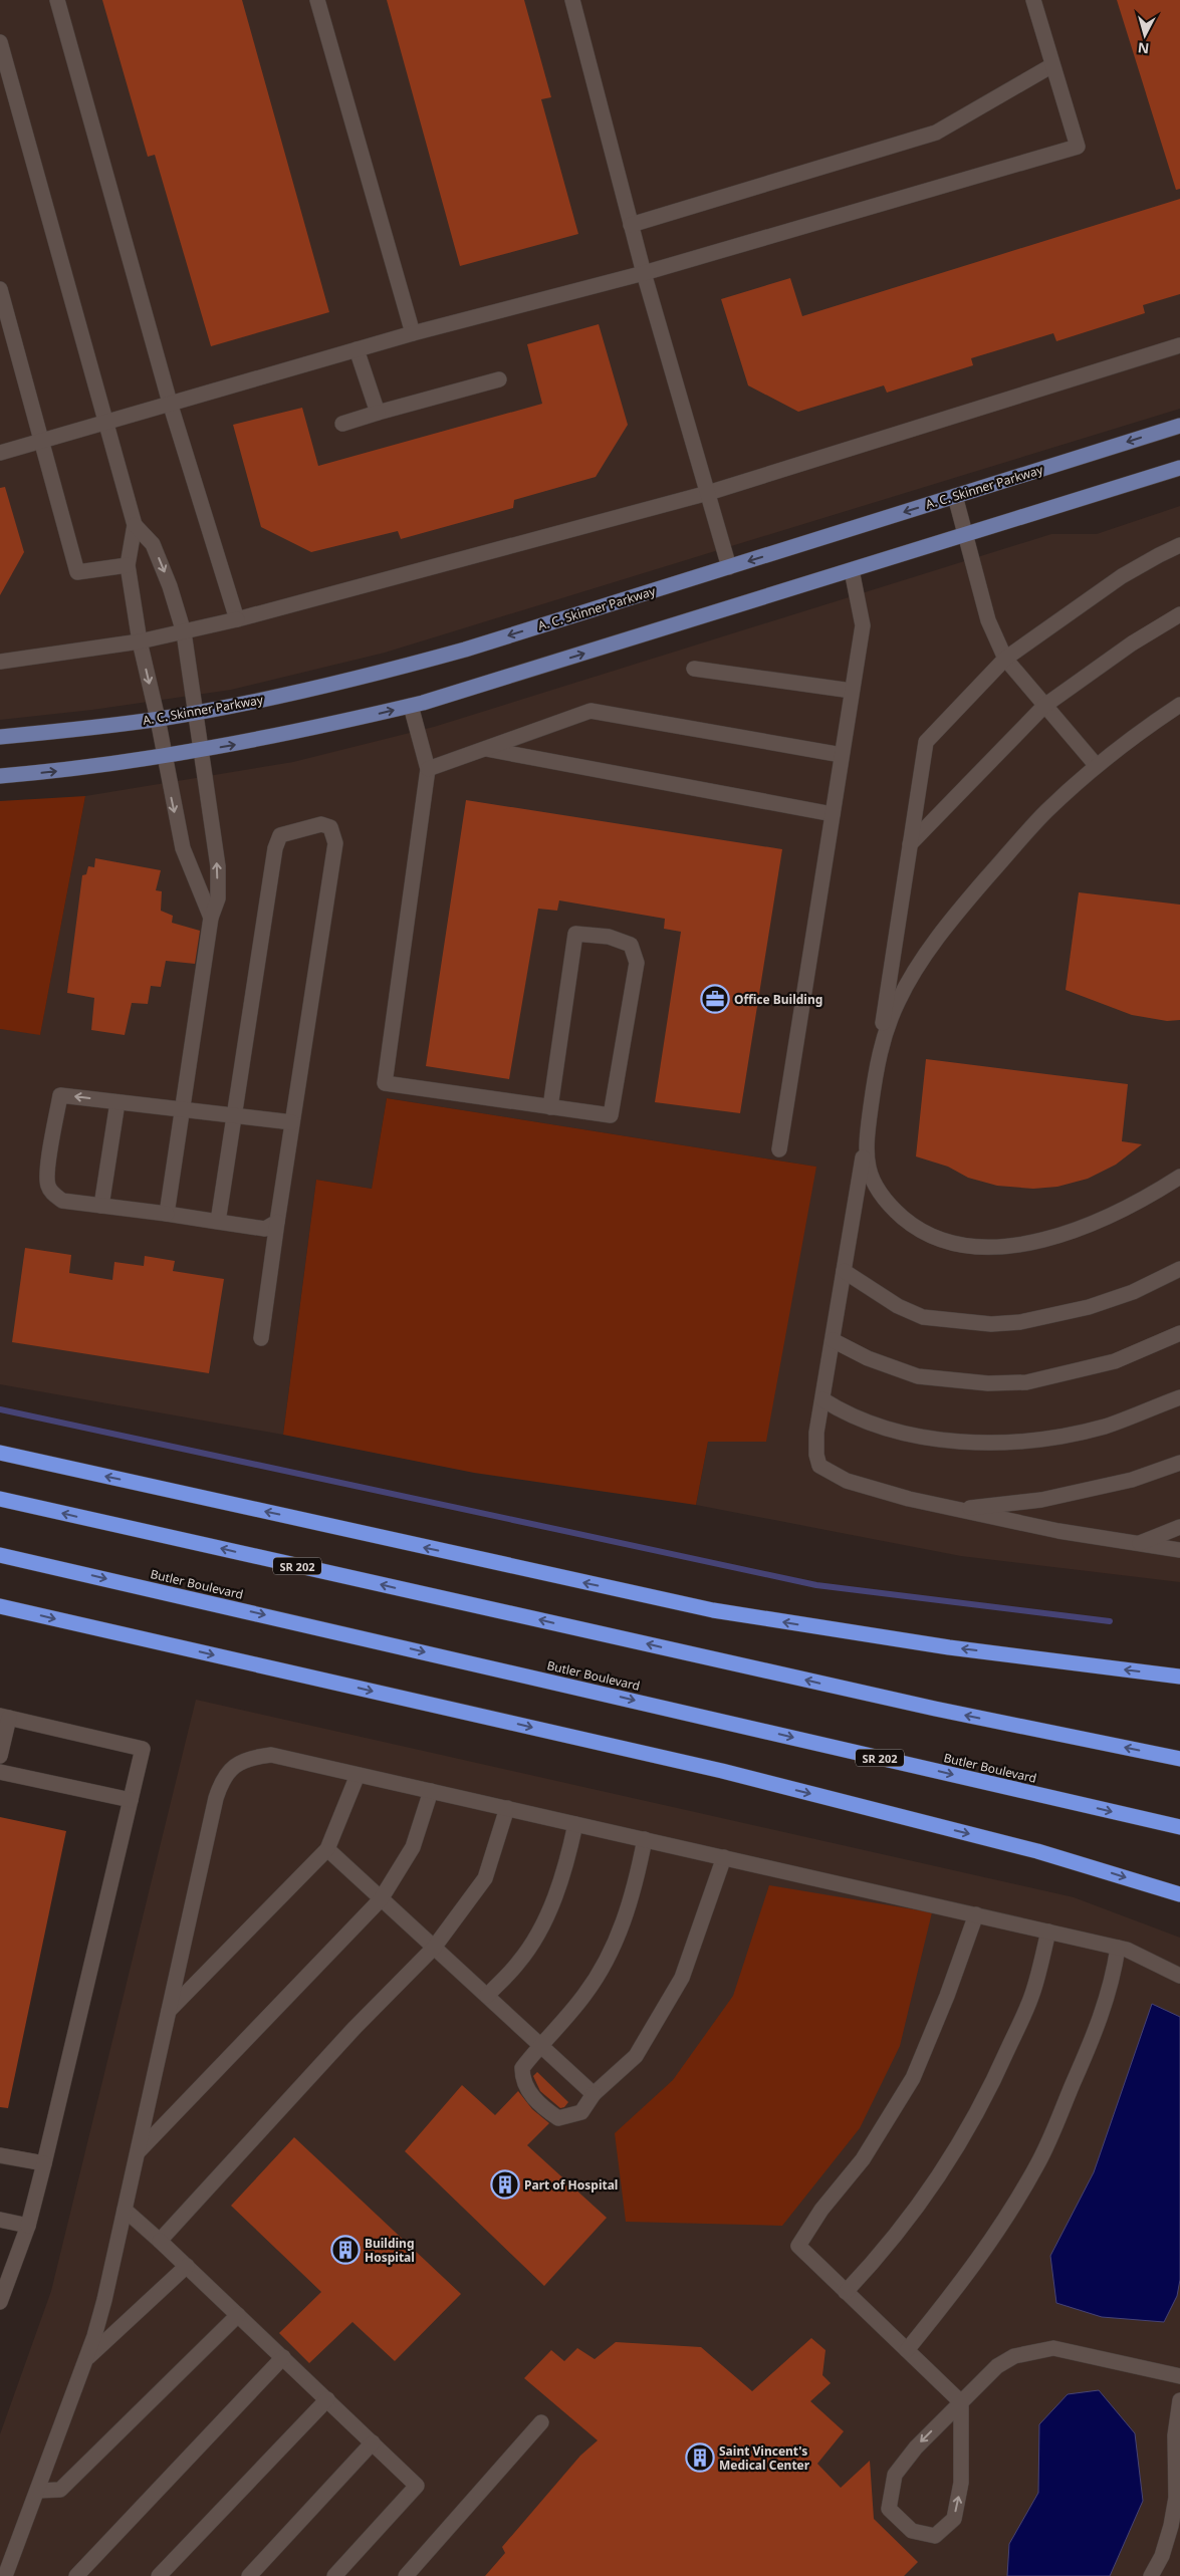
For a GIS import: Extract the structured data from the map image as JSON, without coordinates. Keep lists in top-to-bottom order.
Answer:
{
  "streets": {
    "highway": ["SR 202", "Butler Boulevard"],
    "main road": ["A. C. Skinner Parkway"]
  },
  "places": {
    "office": ["Office Building"],
    "building": ["Part of Hospital", "Building Hospital", "Saint Vincent's Medical Center"]
  },
  "north": "bottom"
}
